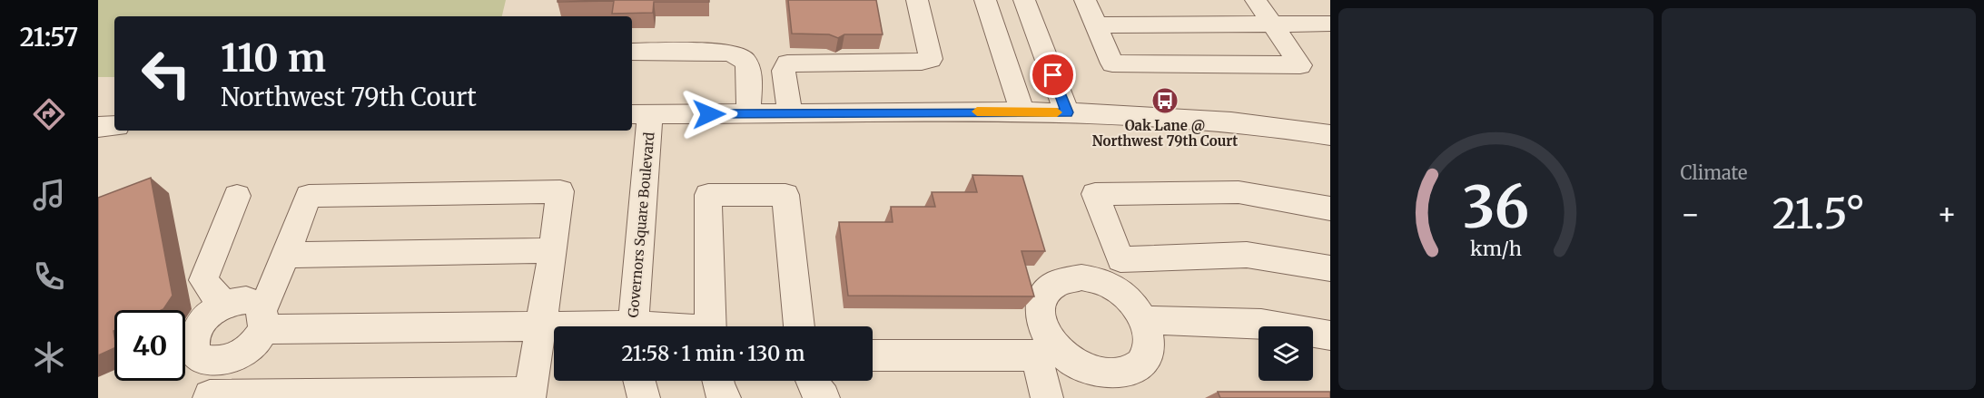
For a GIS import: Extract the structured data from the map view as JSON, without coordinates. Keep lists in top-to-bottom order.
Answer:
{
  "streets": {
    "street": ["Governors Square Boulevard"]
  },
  "places": {
    "bus stop": ["Oak Lane @ Northwest 79th Court"]
  },
  "page": {
    "tabs": "21:57",
    "tile": "Climate",
    "turn": ["110 m", "Northwest 79th Court"],
    "heat": ["−", "21.5°", "+"],
    "limit": "40",
    "trip": "21:58 · 1 min · 130 m",
    "gauge": ["36", "km/h"]
  }
}
